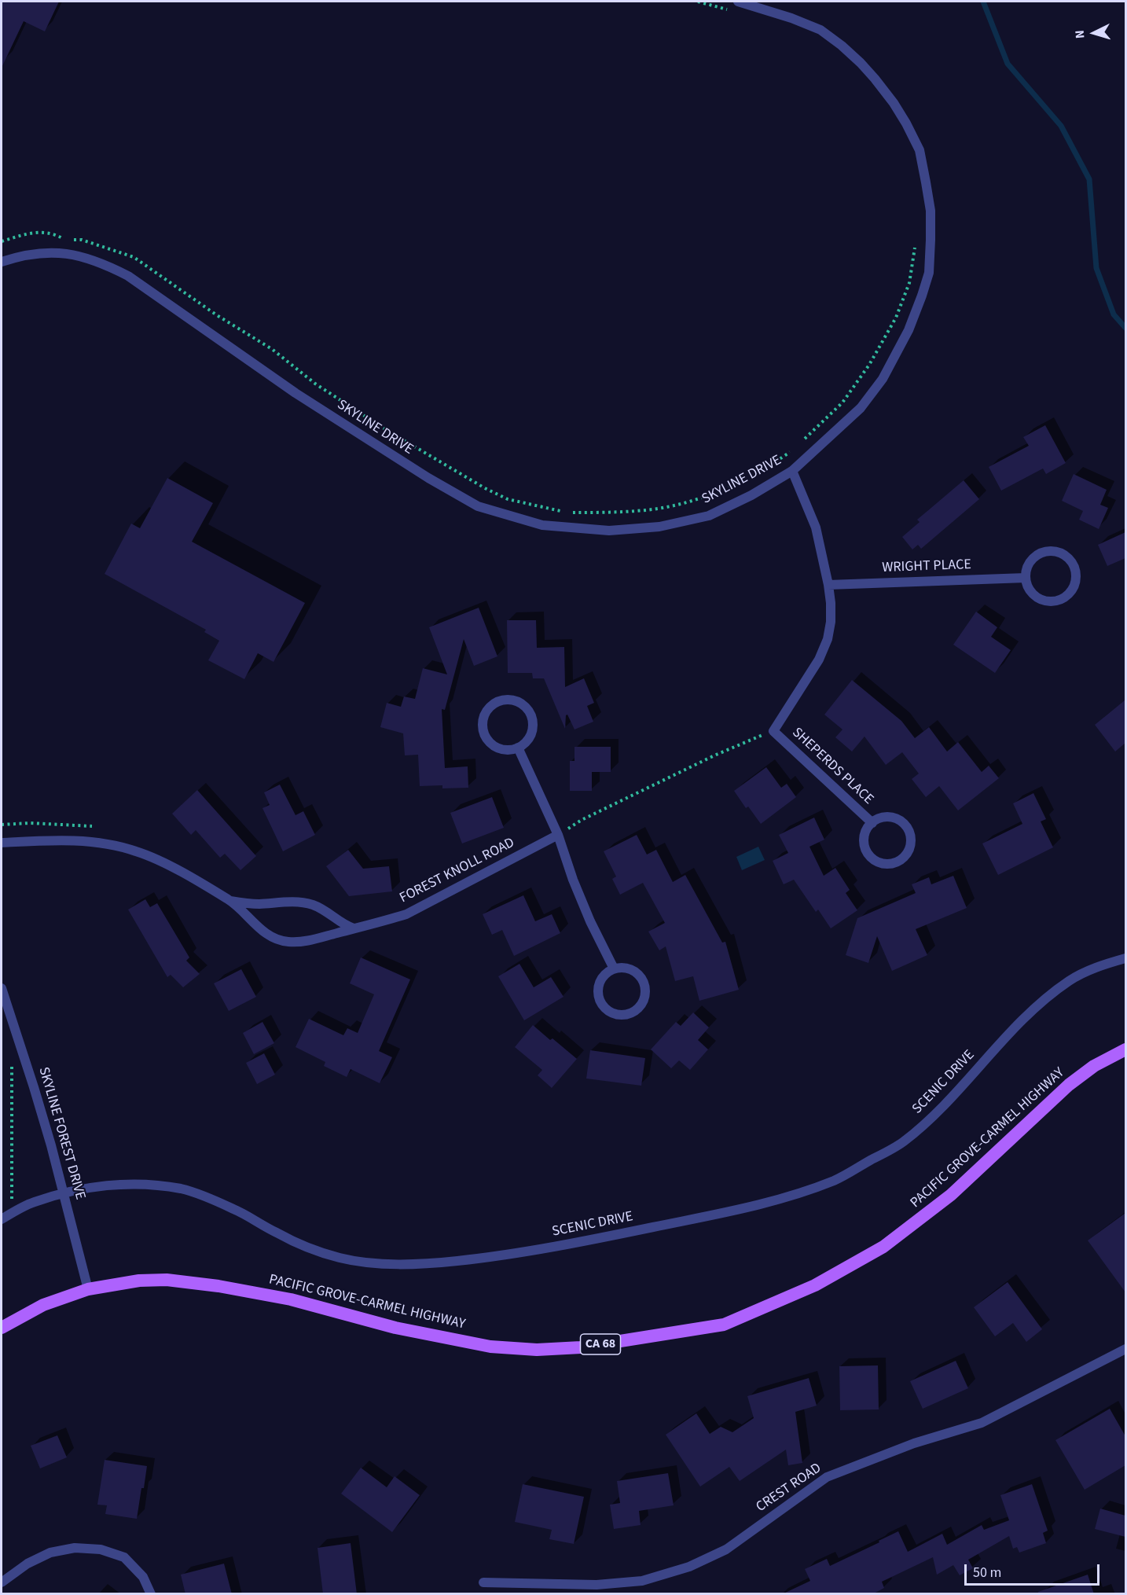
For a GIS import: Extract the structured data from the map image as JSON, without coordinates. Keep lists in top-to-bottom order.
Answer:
{
  "streets": {
    "main road": ["PACIFIC GROVE-CARMEL HIGHWAY", "CA 68"],
    "street": [
      "SKYLINE DRIVE",
      "WRIGHT PLACE",
      "SHEPERDS PLACE",
      "FOREST KNOLL ROAD",
      "SCENIC DRIVE",
      "SKYLINE FOREST DRIVE",
      "CREST ROAD"
    ]
  },
  "crossings": [
    ["SKYLINE FOREST DRIVE", "PACIFIC GROVE-CARMEL HIGHWAY"]
  ],
  "scale_bar": "50 m",
  "north": "left"
}
